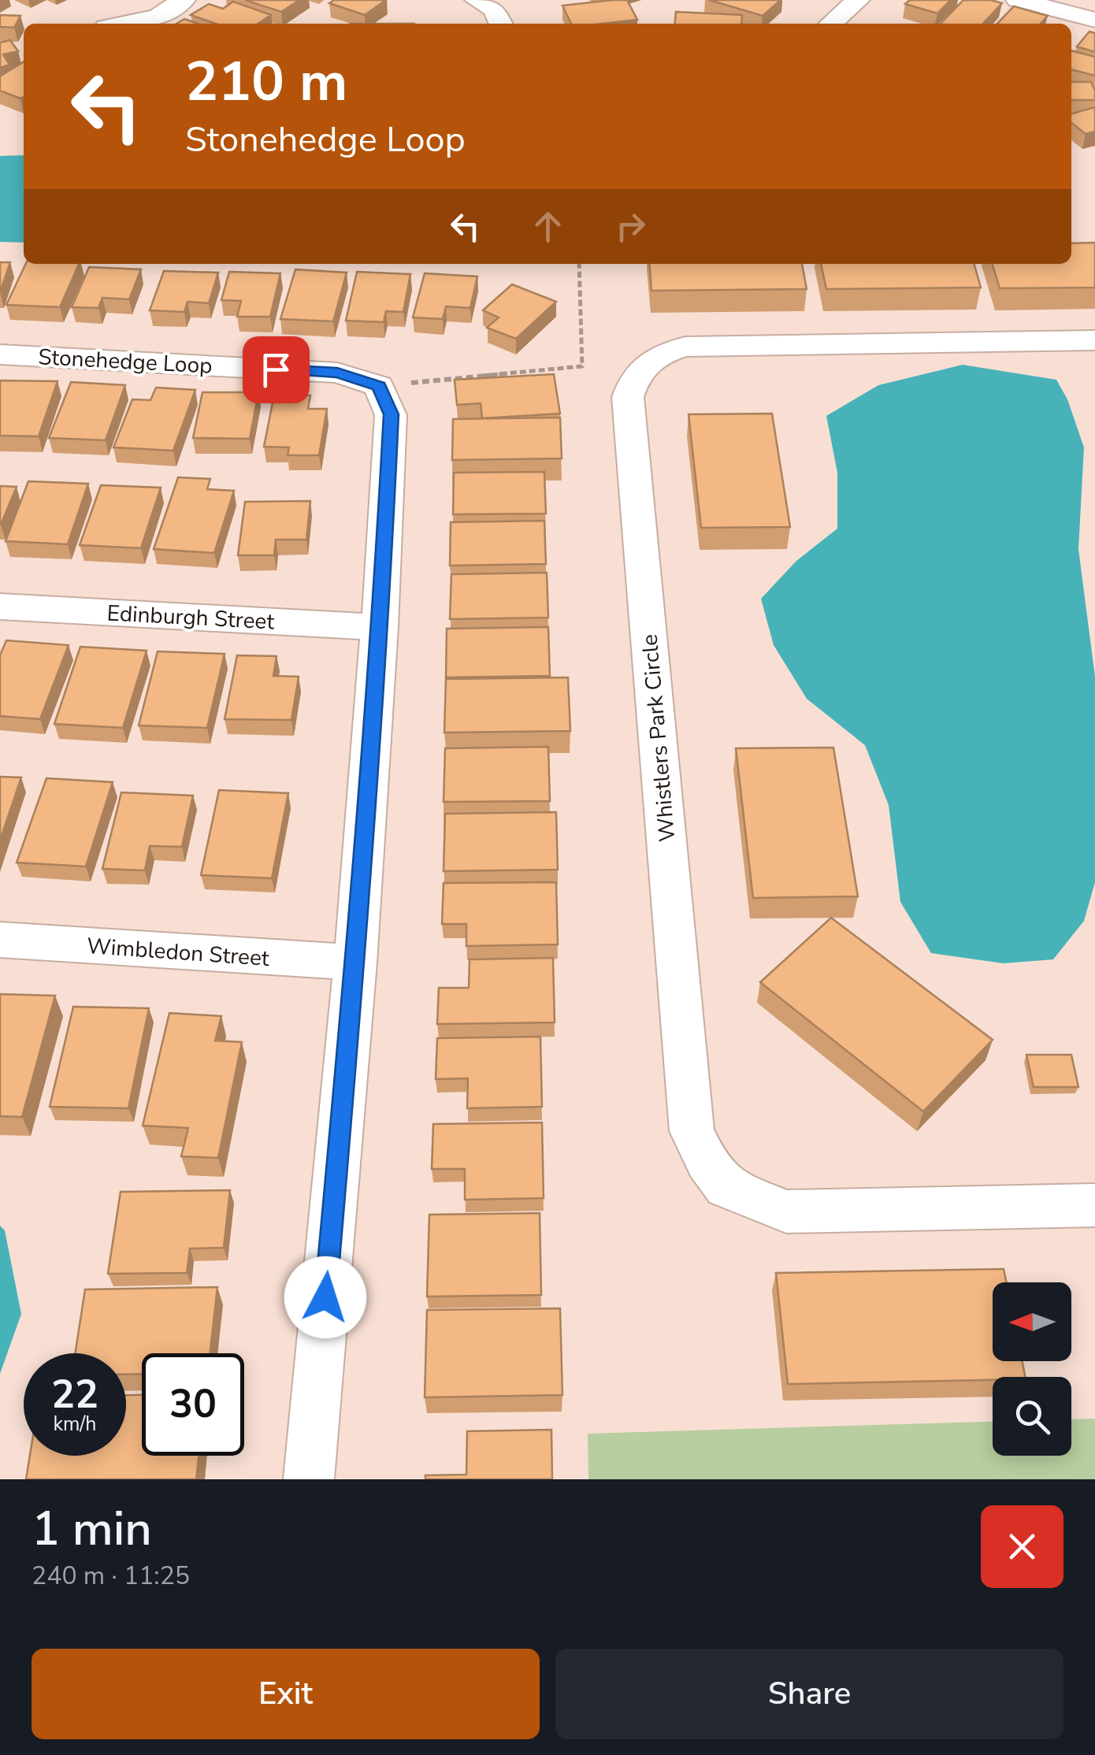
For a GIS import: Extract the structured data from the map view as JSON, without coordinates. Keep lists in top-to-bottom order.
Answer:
{
  "streets": {
    "street": [
      "Stonehedge Loop",
      "Edinburgh Street",
      "Whistlers Park Circle",
      "Wimbledon Street"
    ]
  },
  "north": "left",
  "page": {
    "turn": ["210 m", "Stonehedge Loop"],
    "speed": "22 km/h",
    "limit": "30",
    "heading": ["1 min", "240 m · 11:25"],
    "buttons": ["Exit", "Share"]
  }
}
